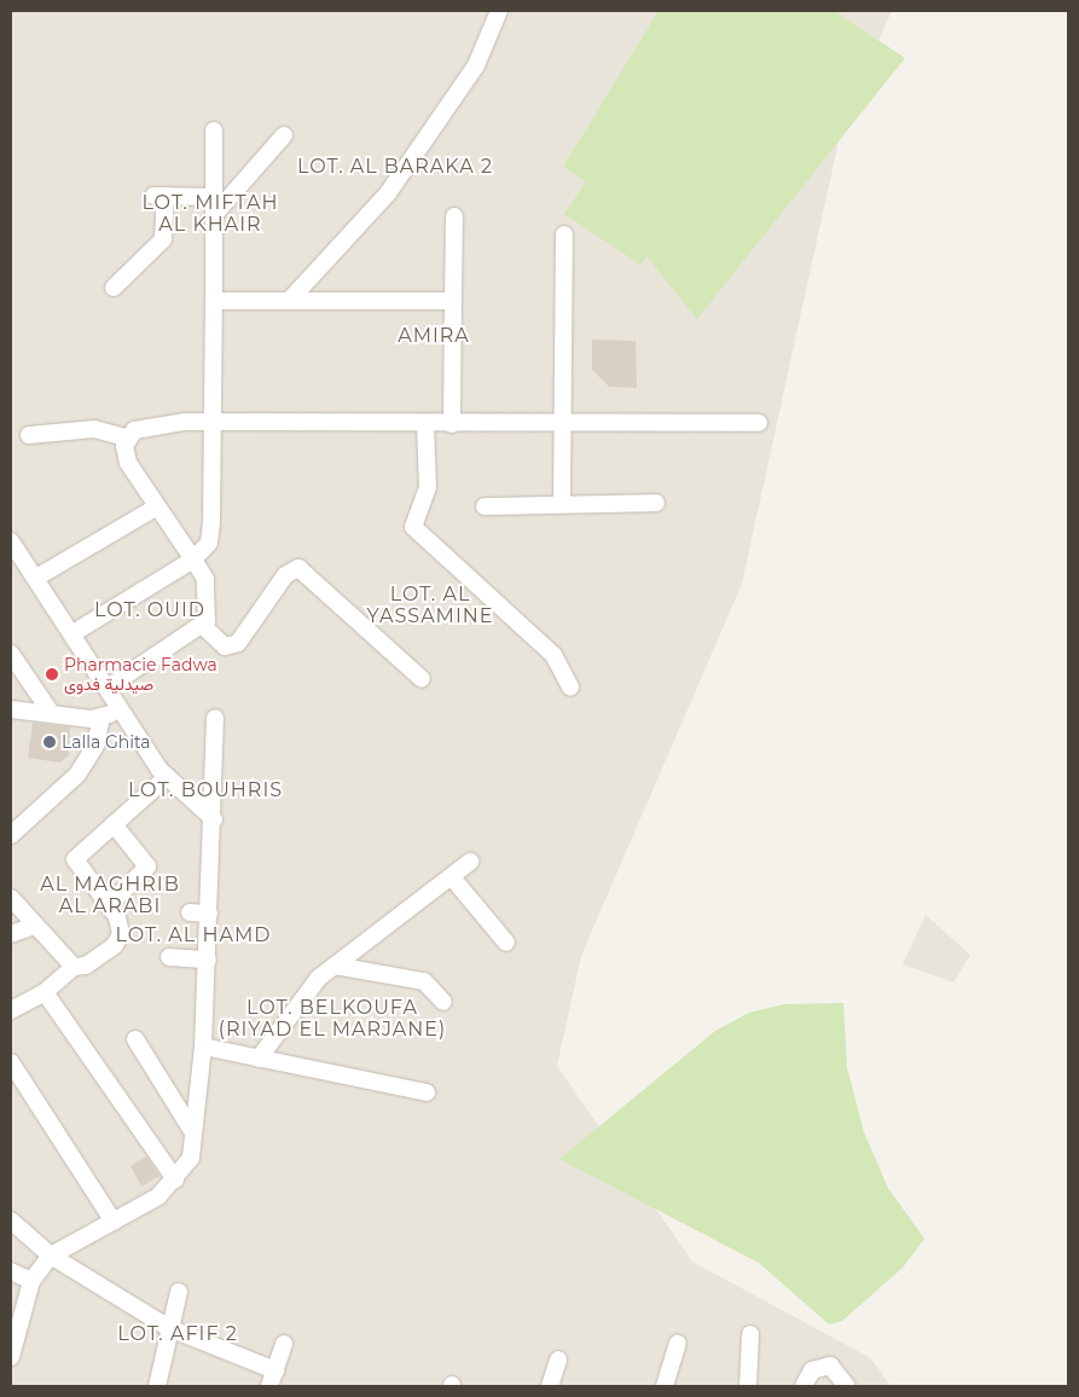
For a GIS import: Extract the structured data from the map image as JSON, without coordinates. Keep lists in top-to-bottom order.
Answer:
{
  "districts": [
    "LOT. AL BARAKA 2",
    "LOT. MIFTAH AL KHAIR",
    "AMIRA",
    "LOT. AL YASSAMINE",
    "LOT. OUID",
    "LOT. BOUHRIS",
    "AL MAGHRIB AL ARABI",
    "LOT. AL HAMD",
    "LOT. BELKOUFA (RIYAD EL MARJANE)",
    "LOT. AFIF 2"
  ],
  "places": ["Pharmacie Fadwa صيدلية فدوى", "Lalla Ghita"]
}
